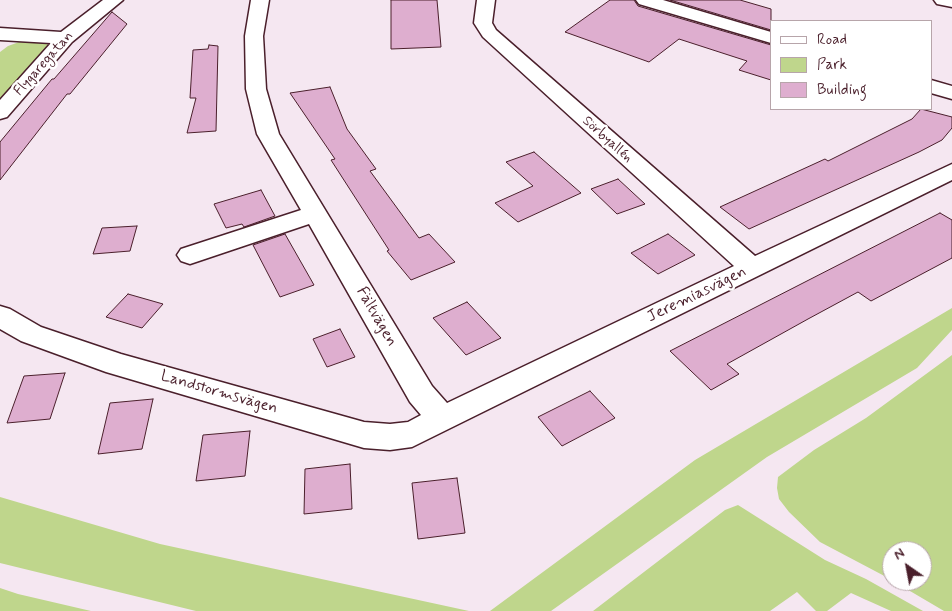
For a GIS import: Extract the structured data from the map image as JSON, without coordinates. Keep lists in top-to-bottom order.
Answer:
{
  "streets": {
    "street": [
      "Flygaregatan",
      "Sörbyallén",
      "Jeremiasvägen",
      "Fältvägen",
      "Landstormsvägen"
    ]
  },
  "crossings": [
    ["Sörbyallén", "Jeremiasvägen"],
    ["Jeremiasvägen", "Fältvägen"],
    ["Jeremiasvägen", "Landstormsvägen"],
    ["Fältvägen", "Landstormsvägen"]
  ],
  "legend": ["Road", "Park", "Building"],
  "north": "top left"
}
